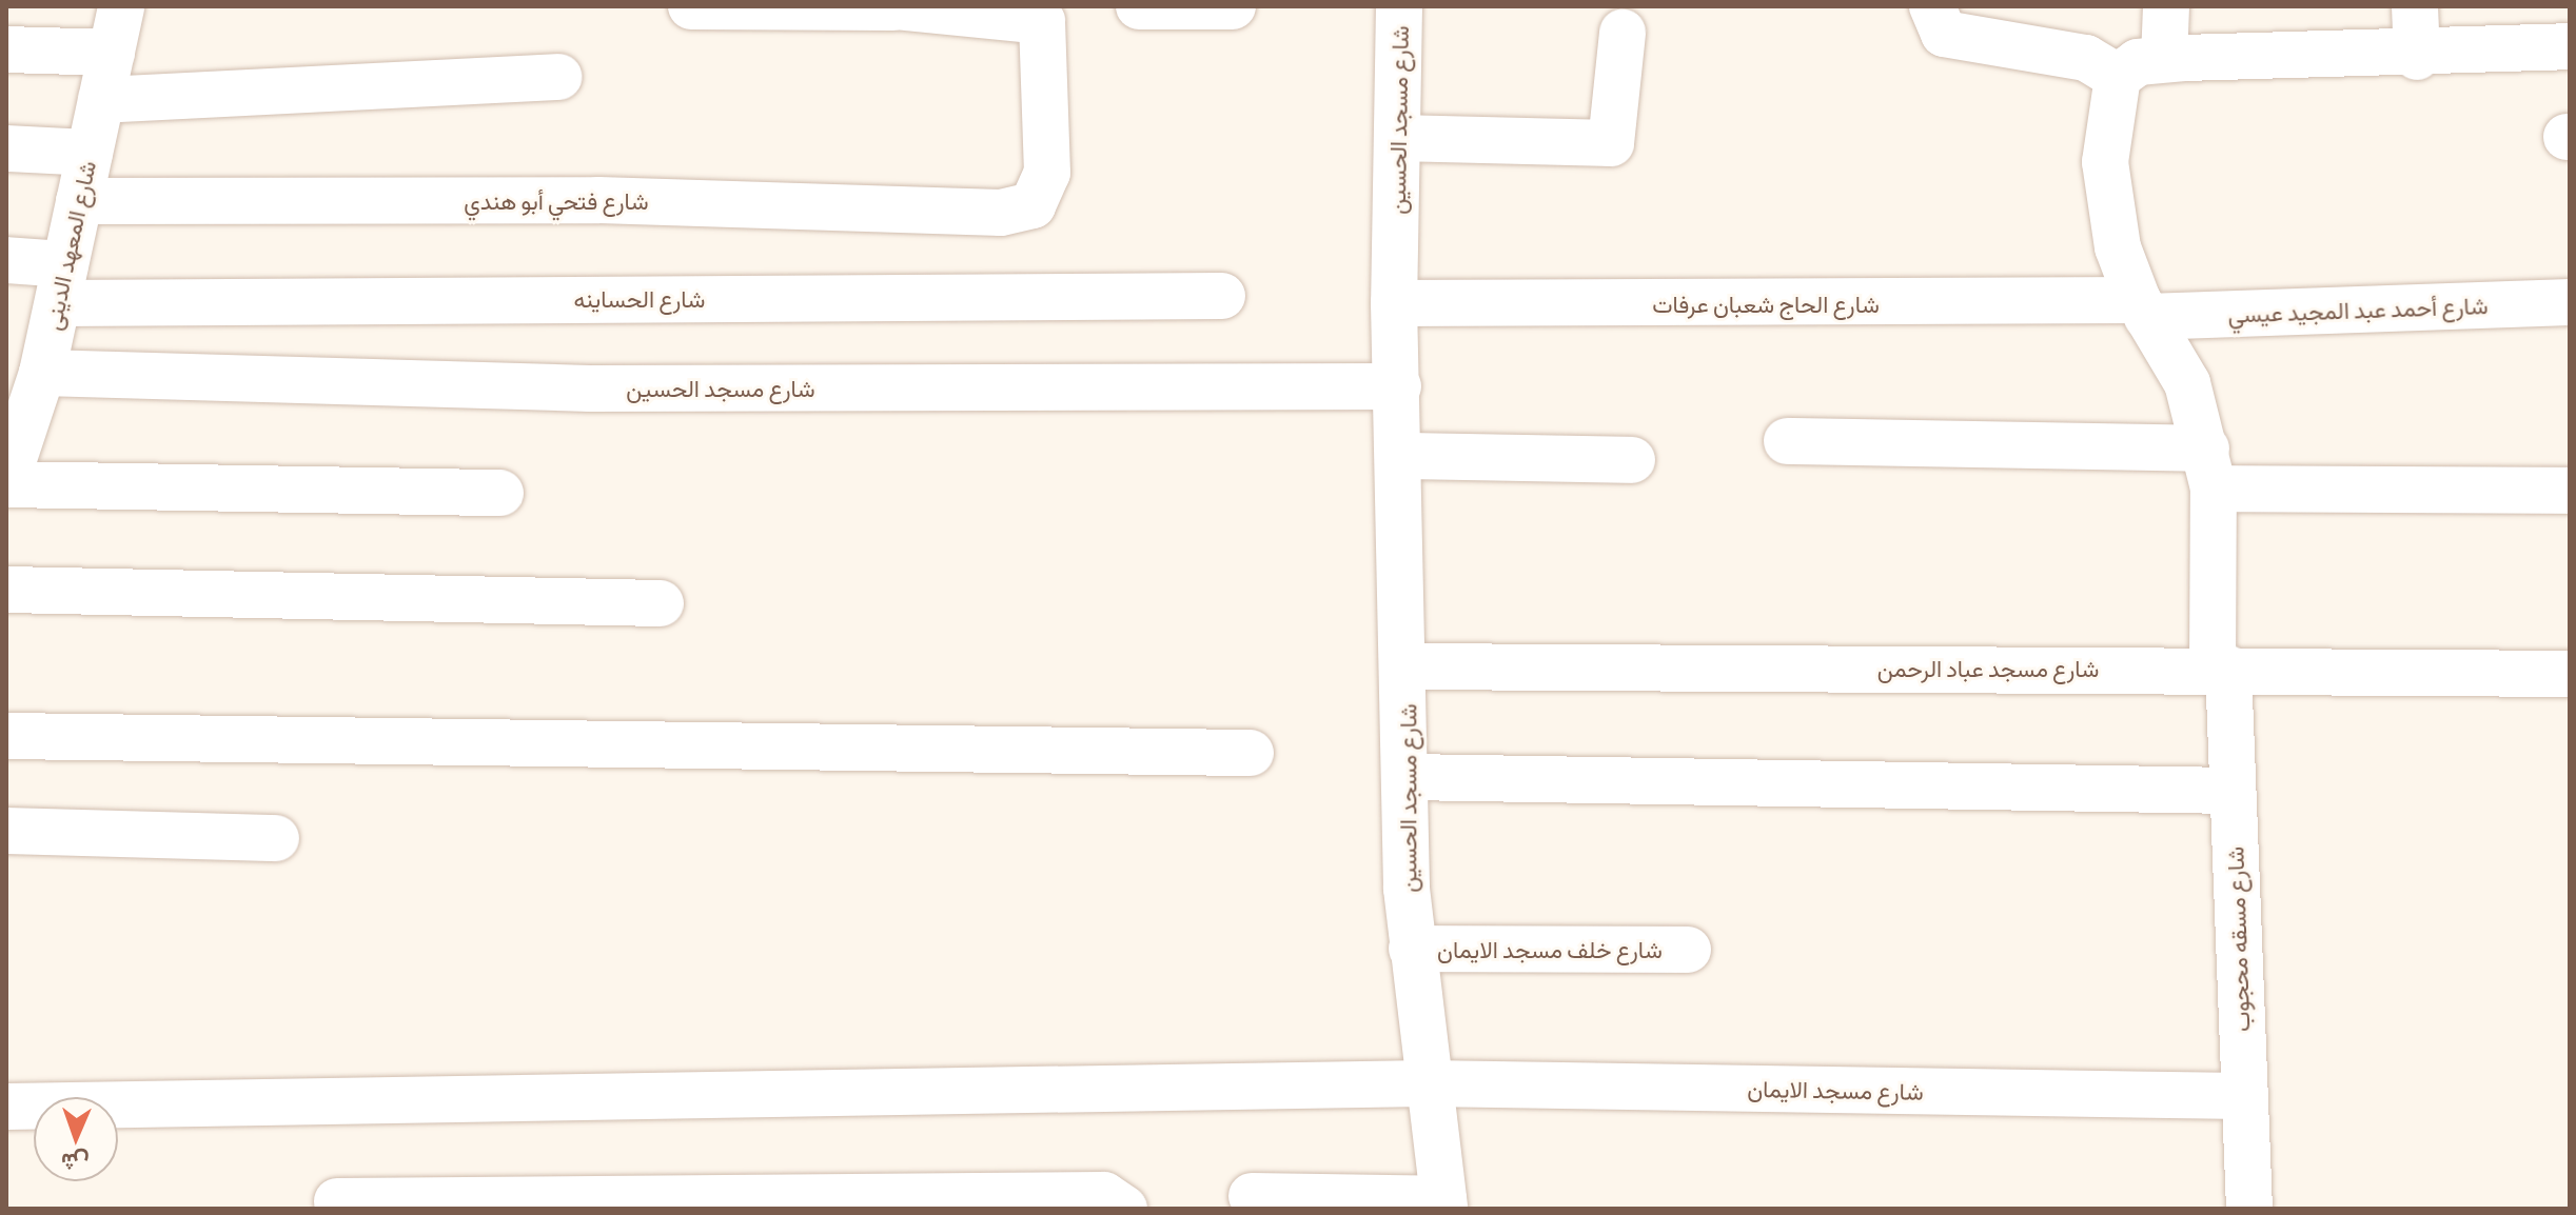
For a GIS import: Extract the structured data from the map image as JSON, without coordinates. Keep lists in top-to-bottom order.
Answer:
{
  "streets": {
    "street": [
      "شارع مسجد الحسين",
      "شارع فتحي أبو هندي",
      "شارع المعهد الدينى",
      "شارع الحساينه",
      "شارع الحاج شعبان عرفات",
      "شارع أحمد عبد المجيد عيسي",
      "شارع مسجد عباد الرحمن",
      "شارع مسقه محجوب",
      "شارع خلف مسجد الايمان",
      "شارع مسجد الايمان"
    ]
  },
  "crossings": [
    ["شارع مسجد الحسين", "شارع المعهد الدينى"],
    ["شارع مسجد الحسين", "شارع الحاج شعبان عرفات"],
    ["شارع مسجد الحسين", "شارع مسجد عباد الرحمن"],
    ["شارع مسجد الحسين", "شارع خلف مسجد الايمان"],
    ["شارع مسجد الحسين", "شارع مسجد الايمان"],
    ["شارع فتحي أبو هندي", "شارع المعهد الدينى"],
    ["شارع المعهد الدينى", "شارع الحساينه"],
    ["شارع الحاج شعبان عرفات", "شارع أحمد عبد المجيد عيسي"],
    ["شارع مسجد عباد الرحمن", "شارع مسقه محجوب"],
    ["شارع مسقه محجوب", "شارع مسجد الايمان"]
  ],
  "north": "bottom"
}
